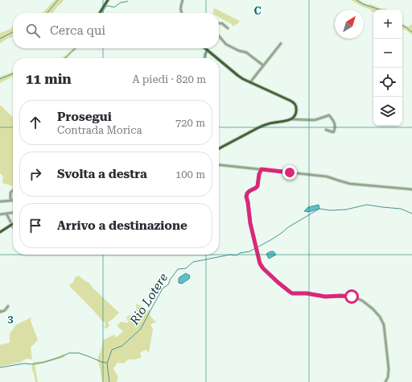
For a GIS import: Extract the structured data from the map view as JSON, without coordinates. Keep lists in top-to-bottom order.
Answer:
{
  "water": ["Rio Lotere"],
  "north": "top right",
  "page": {
    "map_buttons": ["+", "−"],
    "search": "Cerca qui",
    "heading": ["11 min", "A piedi · 820 m"],
    "list": [
      ["Prosegui", "Contrada Morica", "720 m"],
      ["Svolta a destra", "100 m"],
      "Arrivo a destinazione"
    ]
  },
  "grid": {
    "columns": ["C"],
    "rows": ["3"]
  }
}
